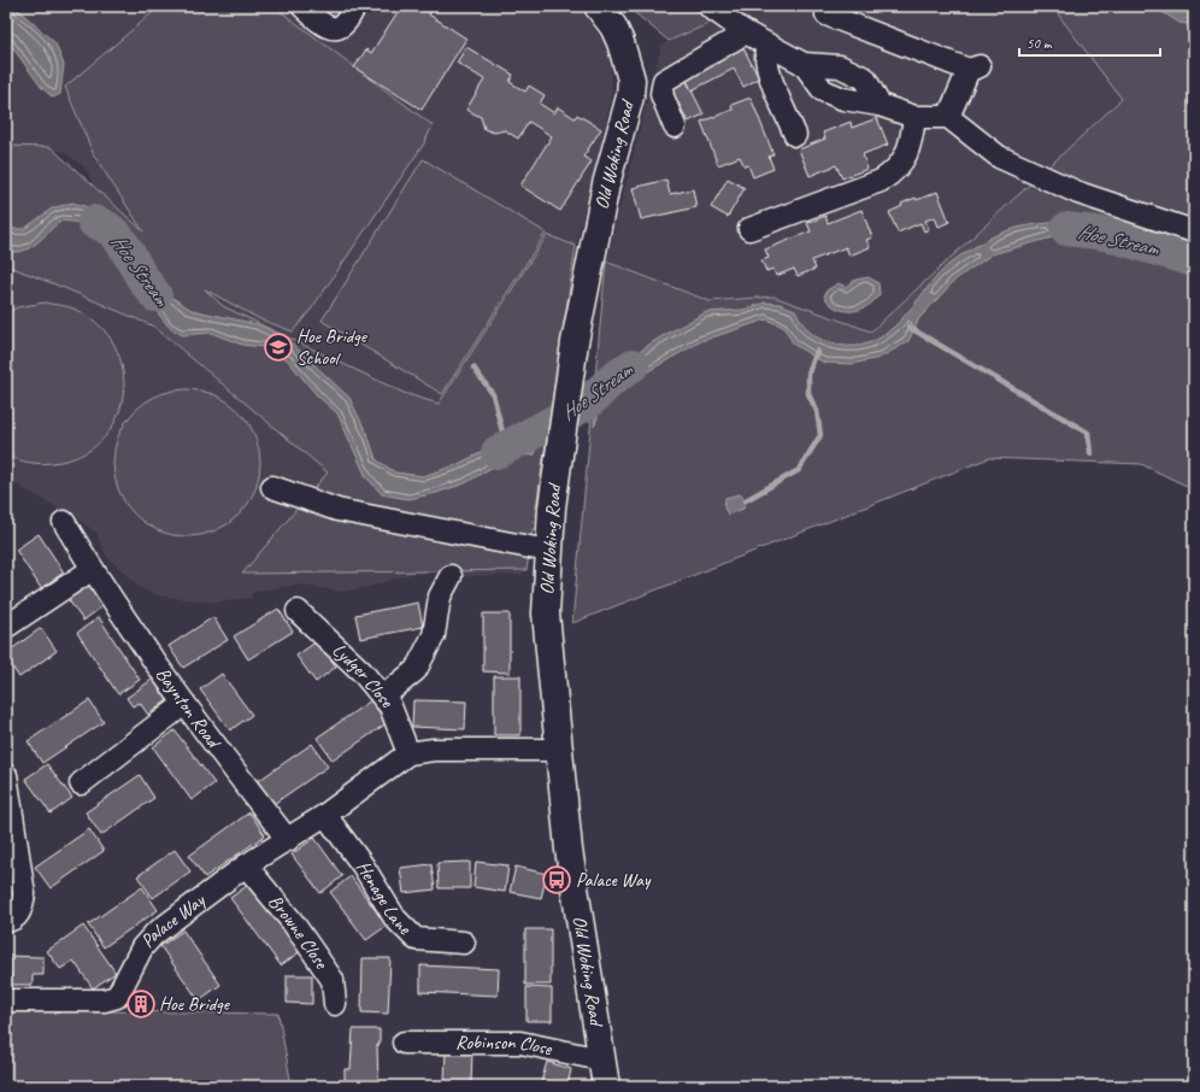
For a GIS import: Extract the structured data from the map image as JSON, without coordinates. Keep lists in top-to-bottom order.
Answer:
{
  "streets": {
    "main road": ["Old Woking Road"],
    "street": [
      "Lydger Close",
      "Baynton Road",
      "Henage Lane",
      "Palace Way",
      "Browne Close",
      "Robinson Close"
    ]
  },
  "crossings": [
    ["Old Woking Road", "Palace Way"],
    ["Old Woking Road", "Robinson Close"],
    ["Lydger Close", "Palace Way"],
    ["Baynton Road", "Palace Way"],
    ["Henage Lane", "Palace Way"],
    ["Palace Way", "Browne Close"]
  ],
  "water": ["Hoe Stream"],
  "places": {
    "school or university": ["Hoe Bridge School"],
    "bus stop": ["Palace Way"],
    "building": ["Hoe Bridge"]
  },
  "scale_bar": "50 m"
}
